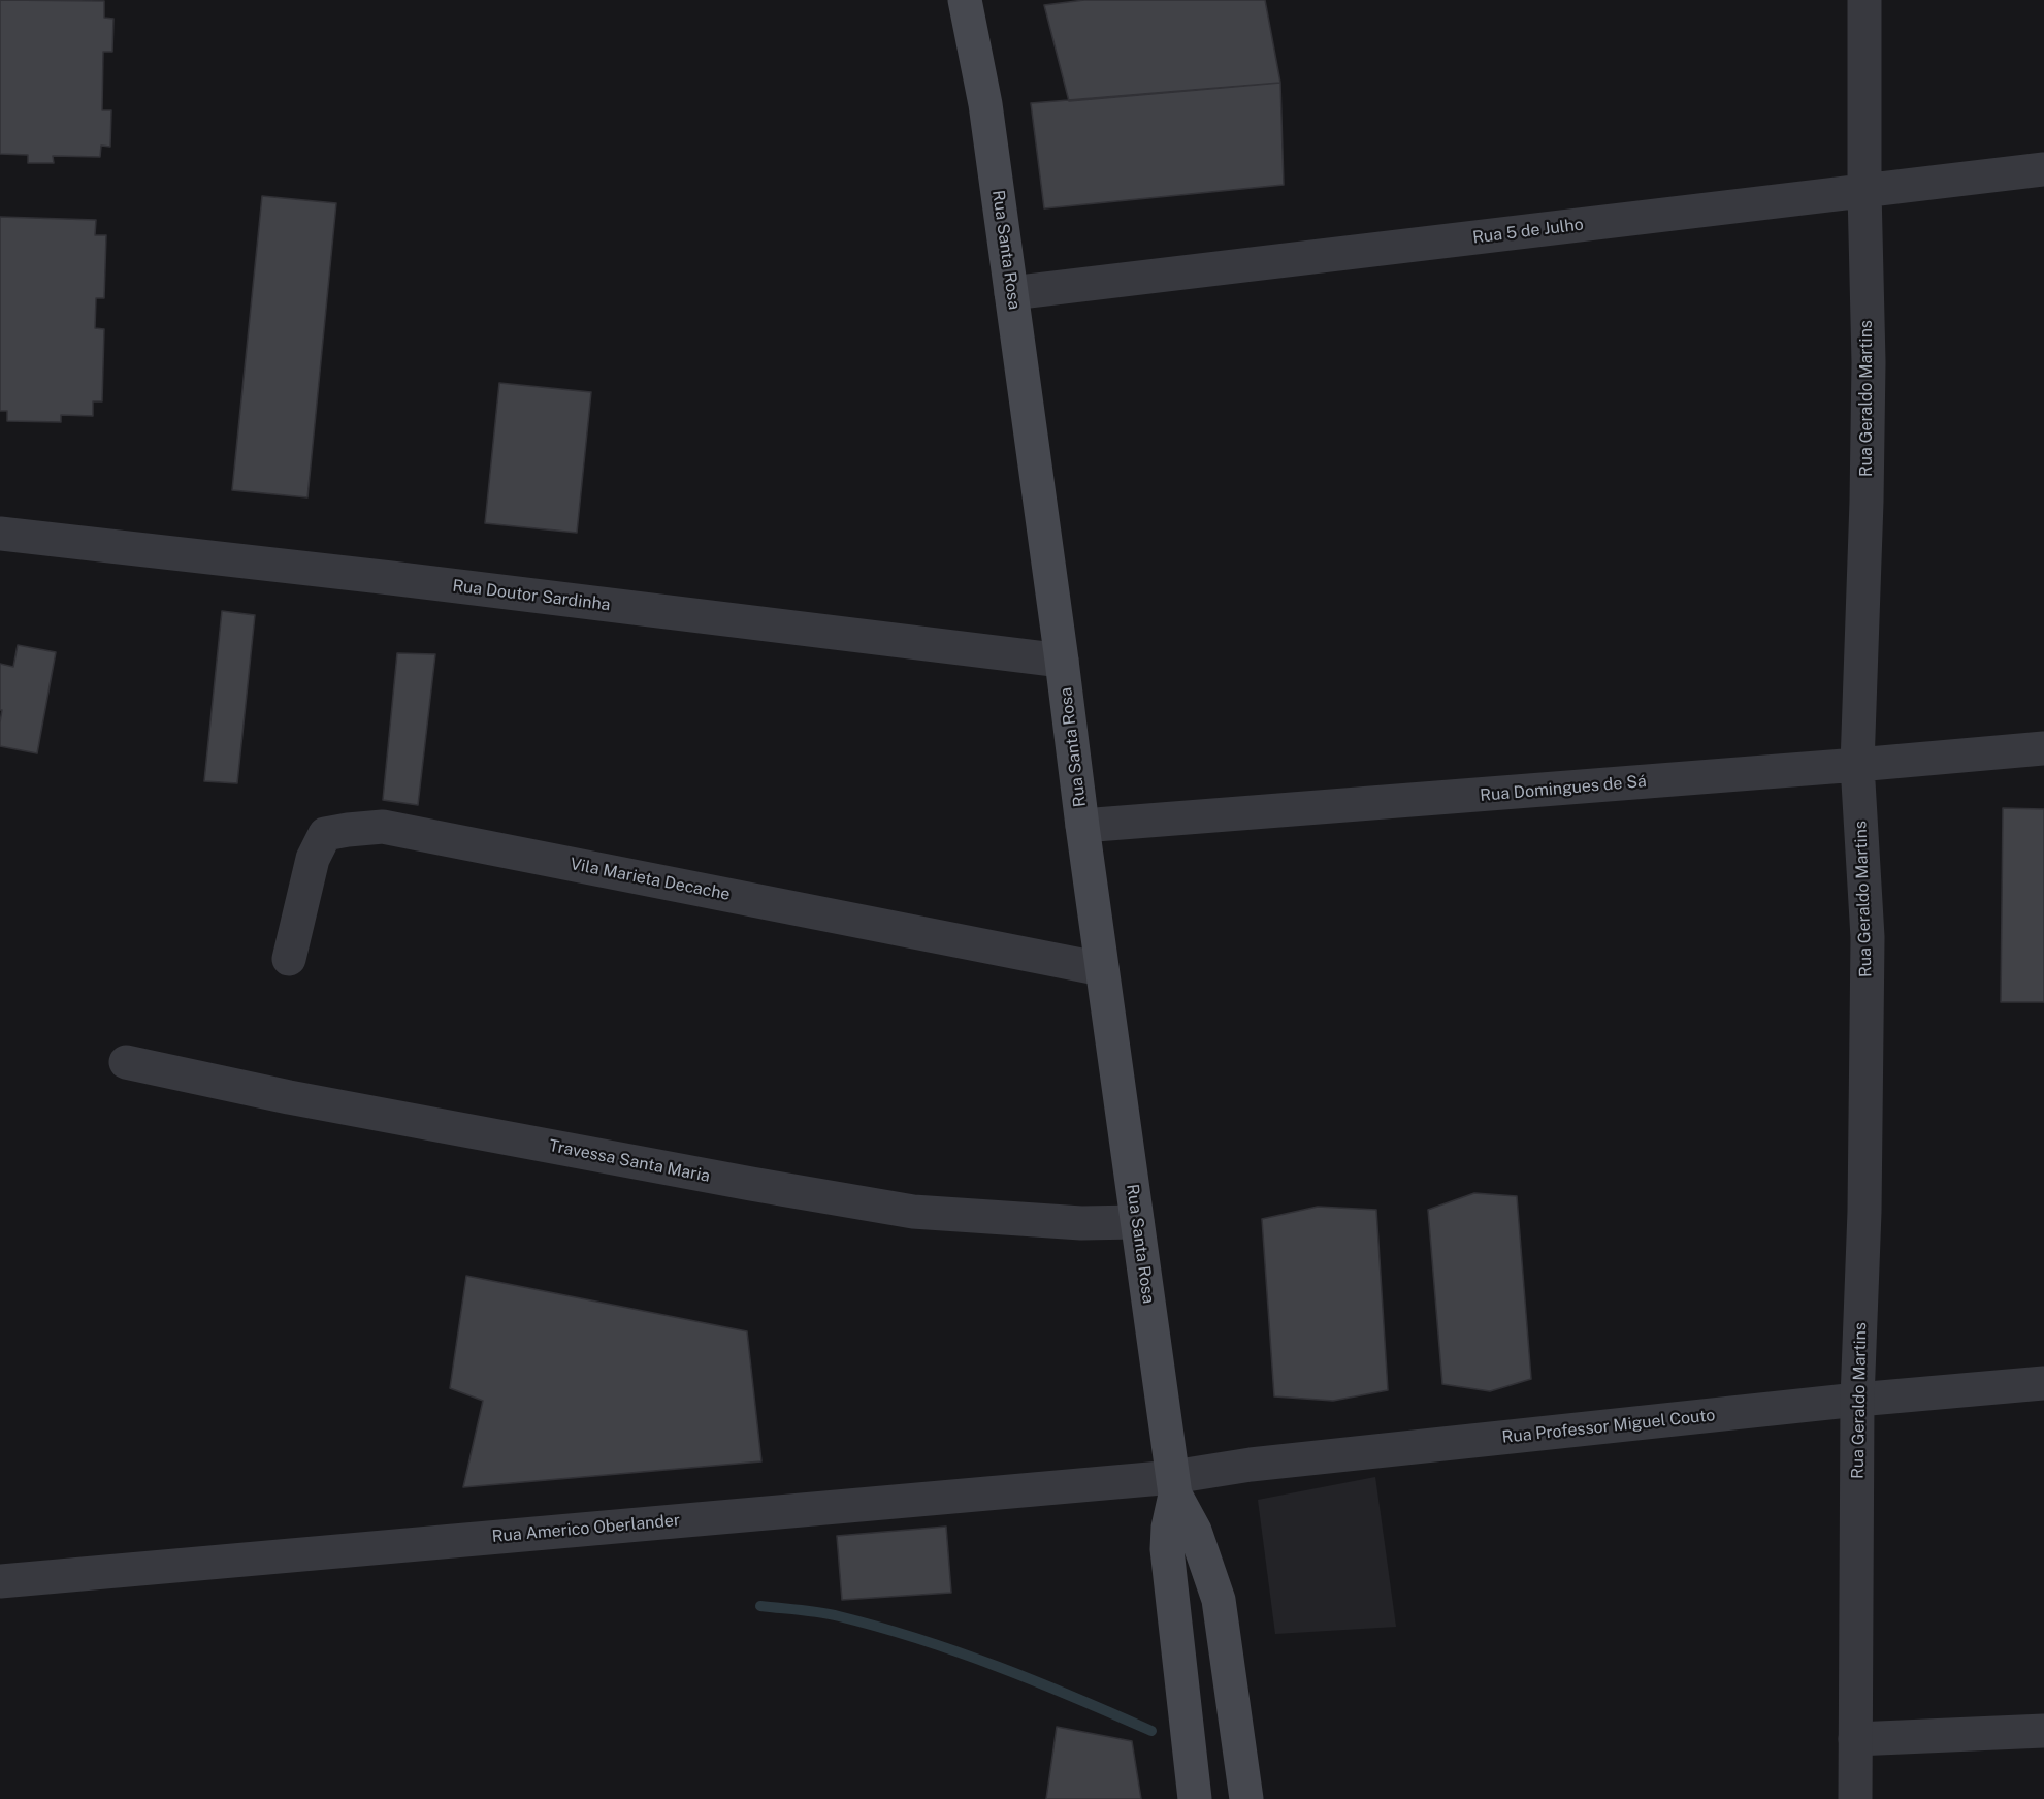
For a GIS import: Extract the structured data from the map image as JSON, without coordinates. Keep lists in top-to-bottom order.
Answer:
{
  "streets": {
    "main road": ["Rua Santa Rosa"],
    "street": [
      "Rua 5 de Julho",
      "Rua Geraldo Martins",
      "Rua Doutor Sardinha",
      "Rua Domingues de Sá",
      "Vila Marieta Decache",
      "Travessa Santa Maria",
      "Rua Professor Miguel Couto",
      "Rua Americo Oberlander"
    ]
  },
  "crossings": [
    ["Rua 5 de Julho", "Rua Santa Rosa"],
    ["Rua 5 de Julho", "Rua Geraldo Martins"],
    ["Rua Santa Rosa", "Rua Doutor Sardinha"],
    ["Rua Santa Rosa", "Rua Domingues de Sá"],
    ["Rua Santa Rosa", "Vila Marieta Decache"],
    ["Rua Santa Rosa", "Travessa Santa Maria"],
    ["Rua Santa Rosa", "Rua Professor Miguel Couto"],
    ["Rua Santa Rosa", "Rua Americo Oberlander"],
    ["Rua Geraldo Martins", "Rua Domingues de Sá"],
    ["Rua Geraldo Martins", "Rua Professor Miguel Couto"],
    ["Rua Professor Miguel Couto", "Rua Americo Oberlander"]
  ]
}
